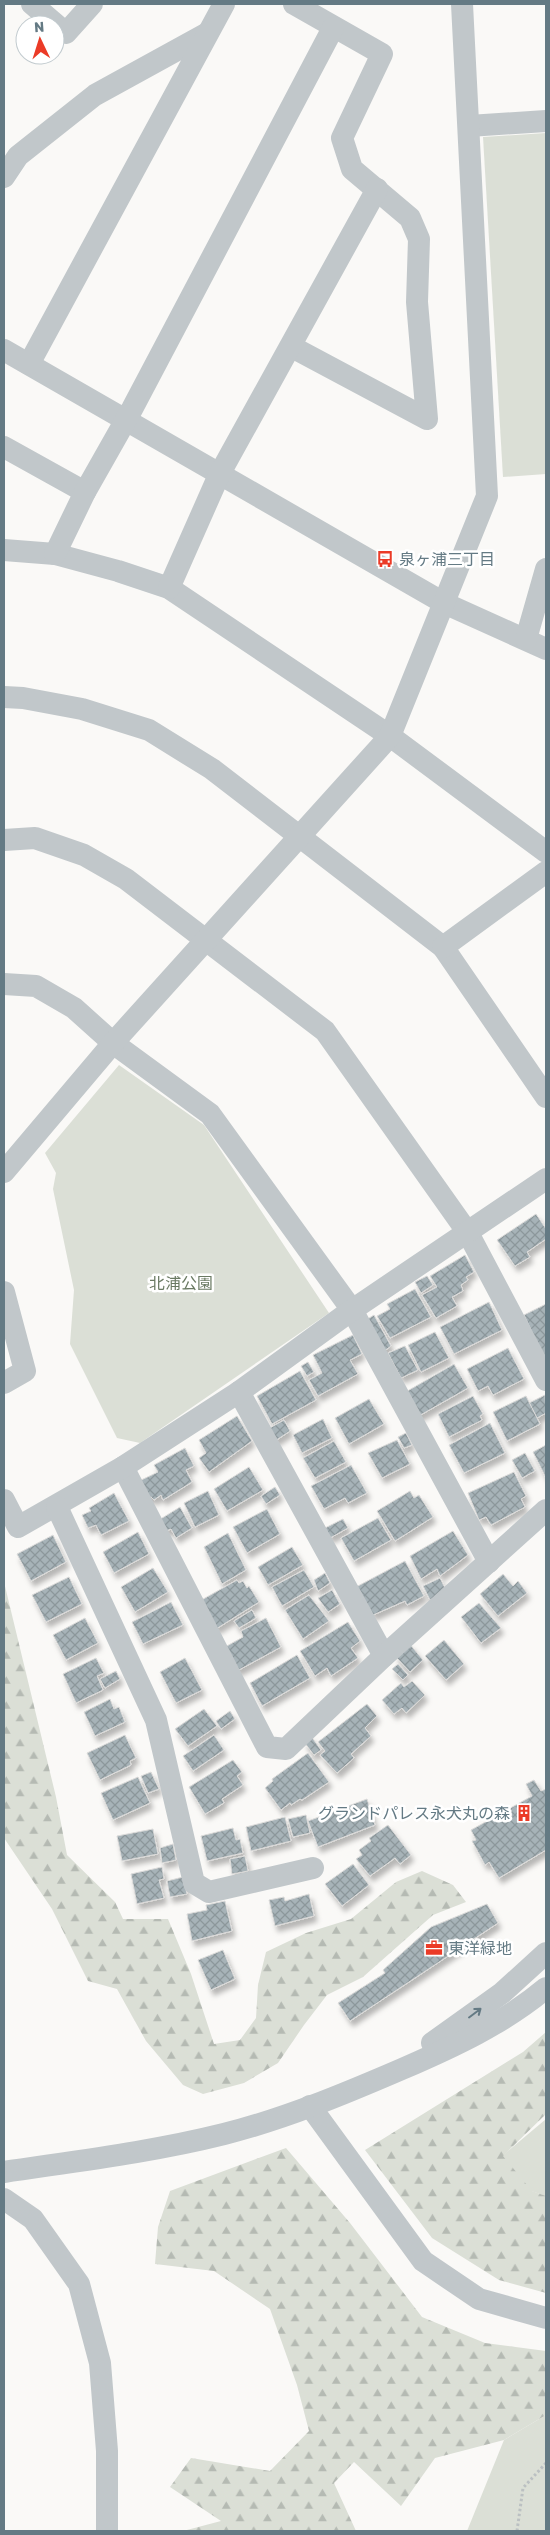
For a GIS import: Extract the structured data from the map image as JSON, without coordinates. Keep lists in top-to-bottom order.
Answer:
{
  "parks": ["北浦公園"],
  "places": {
    "bus stop": ["泉ヶ浦三丁目"],
    "building": ["グランドパレス永犬丸の森"],
    "office": ["東洋緑地"]
  },
  "north": "top"
}
